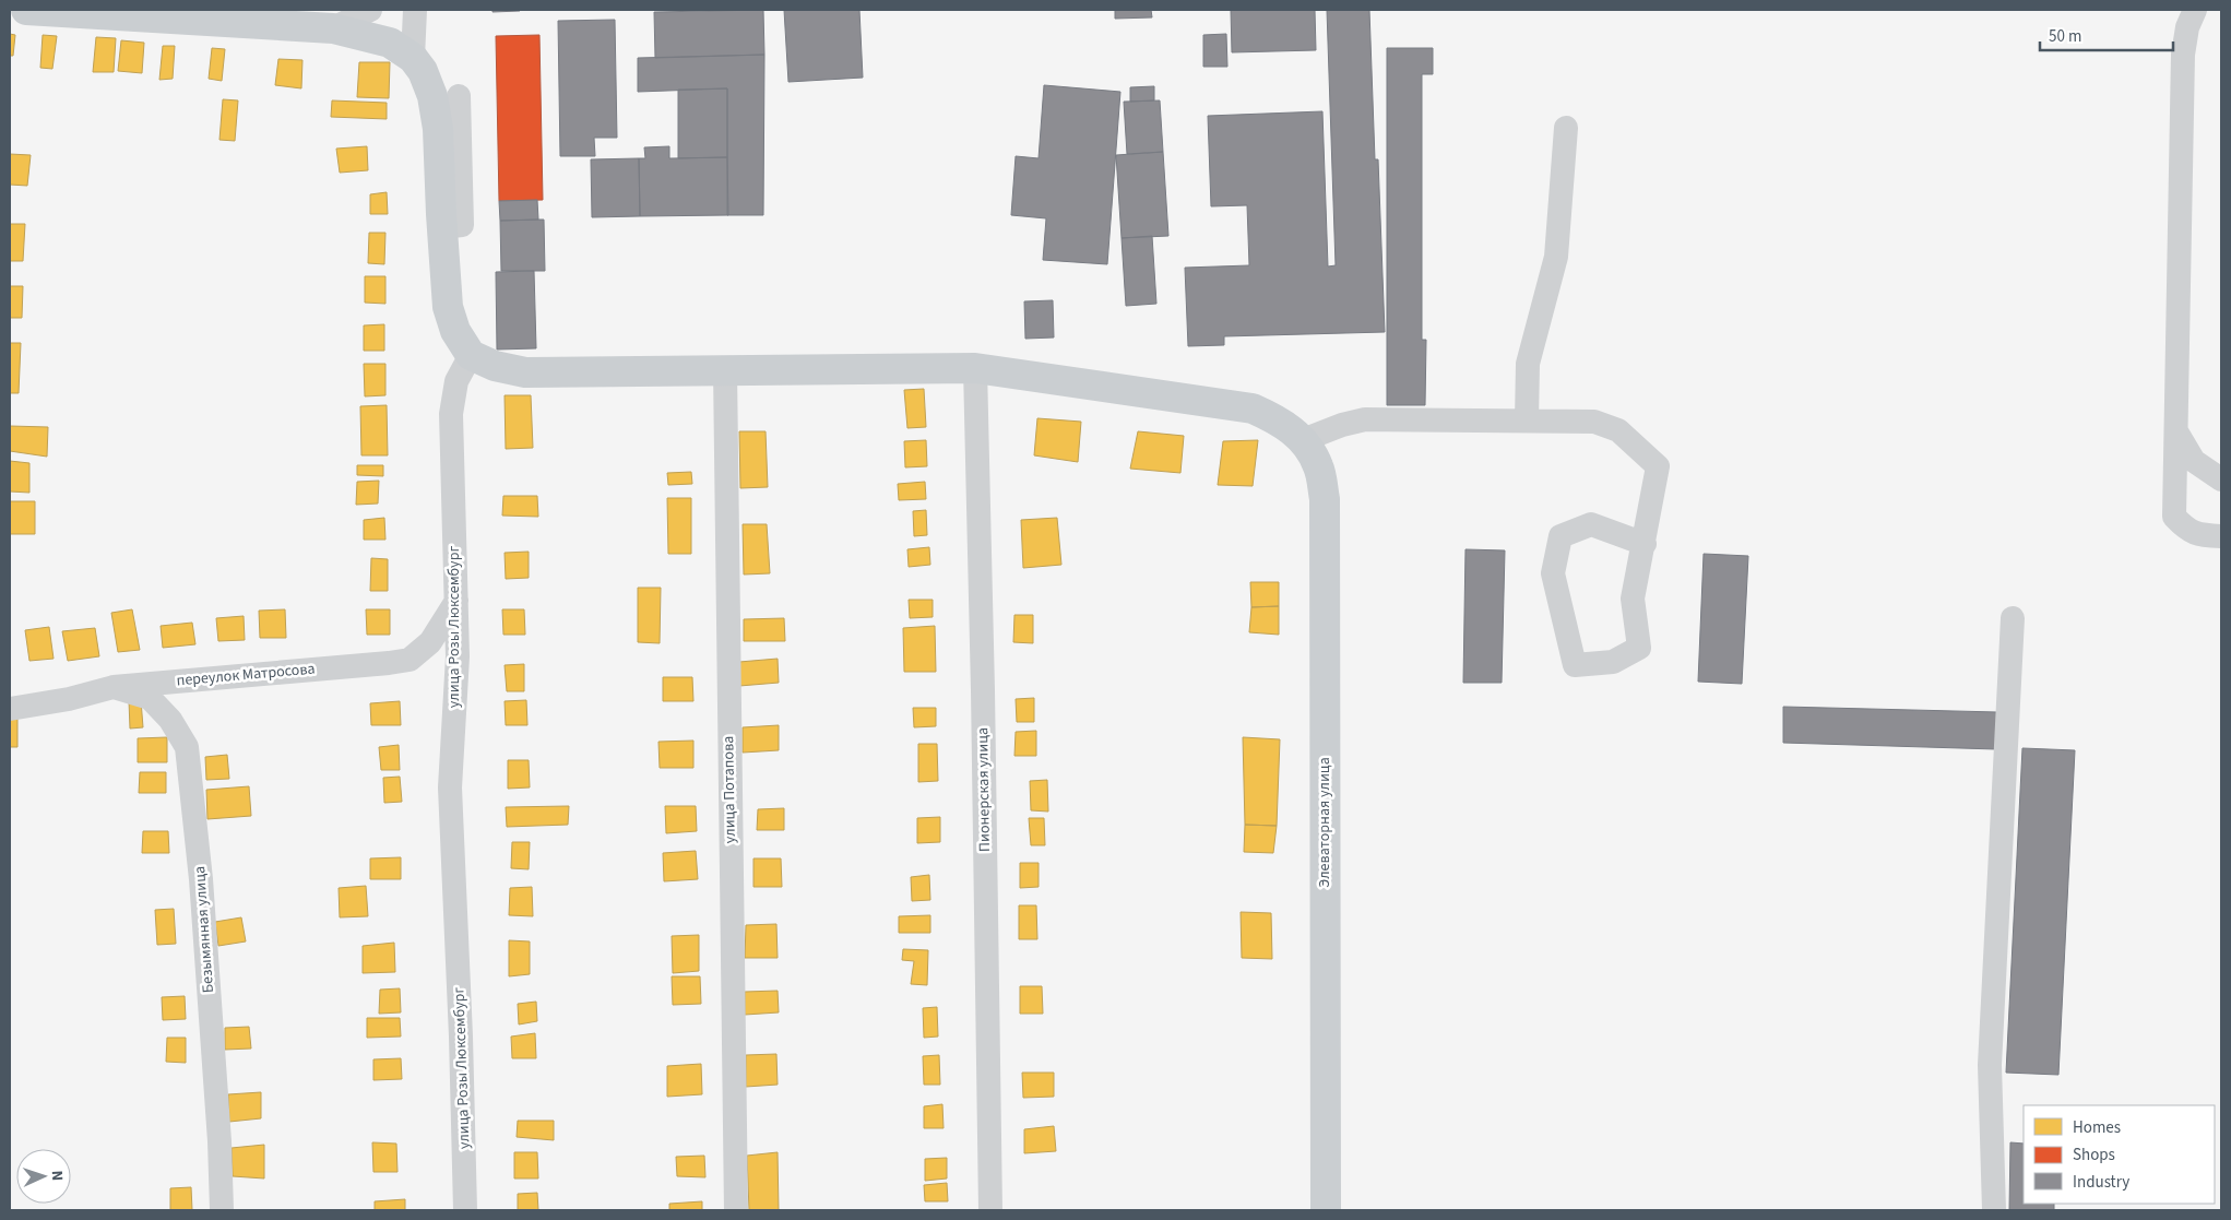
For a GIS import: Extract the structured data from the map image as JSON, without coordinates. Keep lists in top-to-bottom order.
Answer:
{
  "streets": {
    "main road": ["Элеваторная улица"],
    "street": [
      "улица Розы Люксембург",
      "переулок Матросова",
      "улица Потапова",
      "Пионерская улица",
      "Безымянная улица"
    ]
  },
  "crossings": [
    ["улица Розы Люксембург", "переулок Матросова"],
    ["улица Розы Люксембург", "Элеваторная улица"],
    ["переулок Матросова", "Безымянная улица"],
    ["улица Потапова", "Элеваторная улица"],
    ["Пионерская улица", "Элеваторная улица"]
  ],
  "legend": ["Homes", "Shops", "Industry"],
  "scale_bar": "50 m",
  "north": "right"
}
